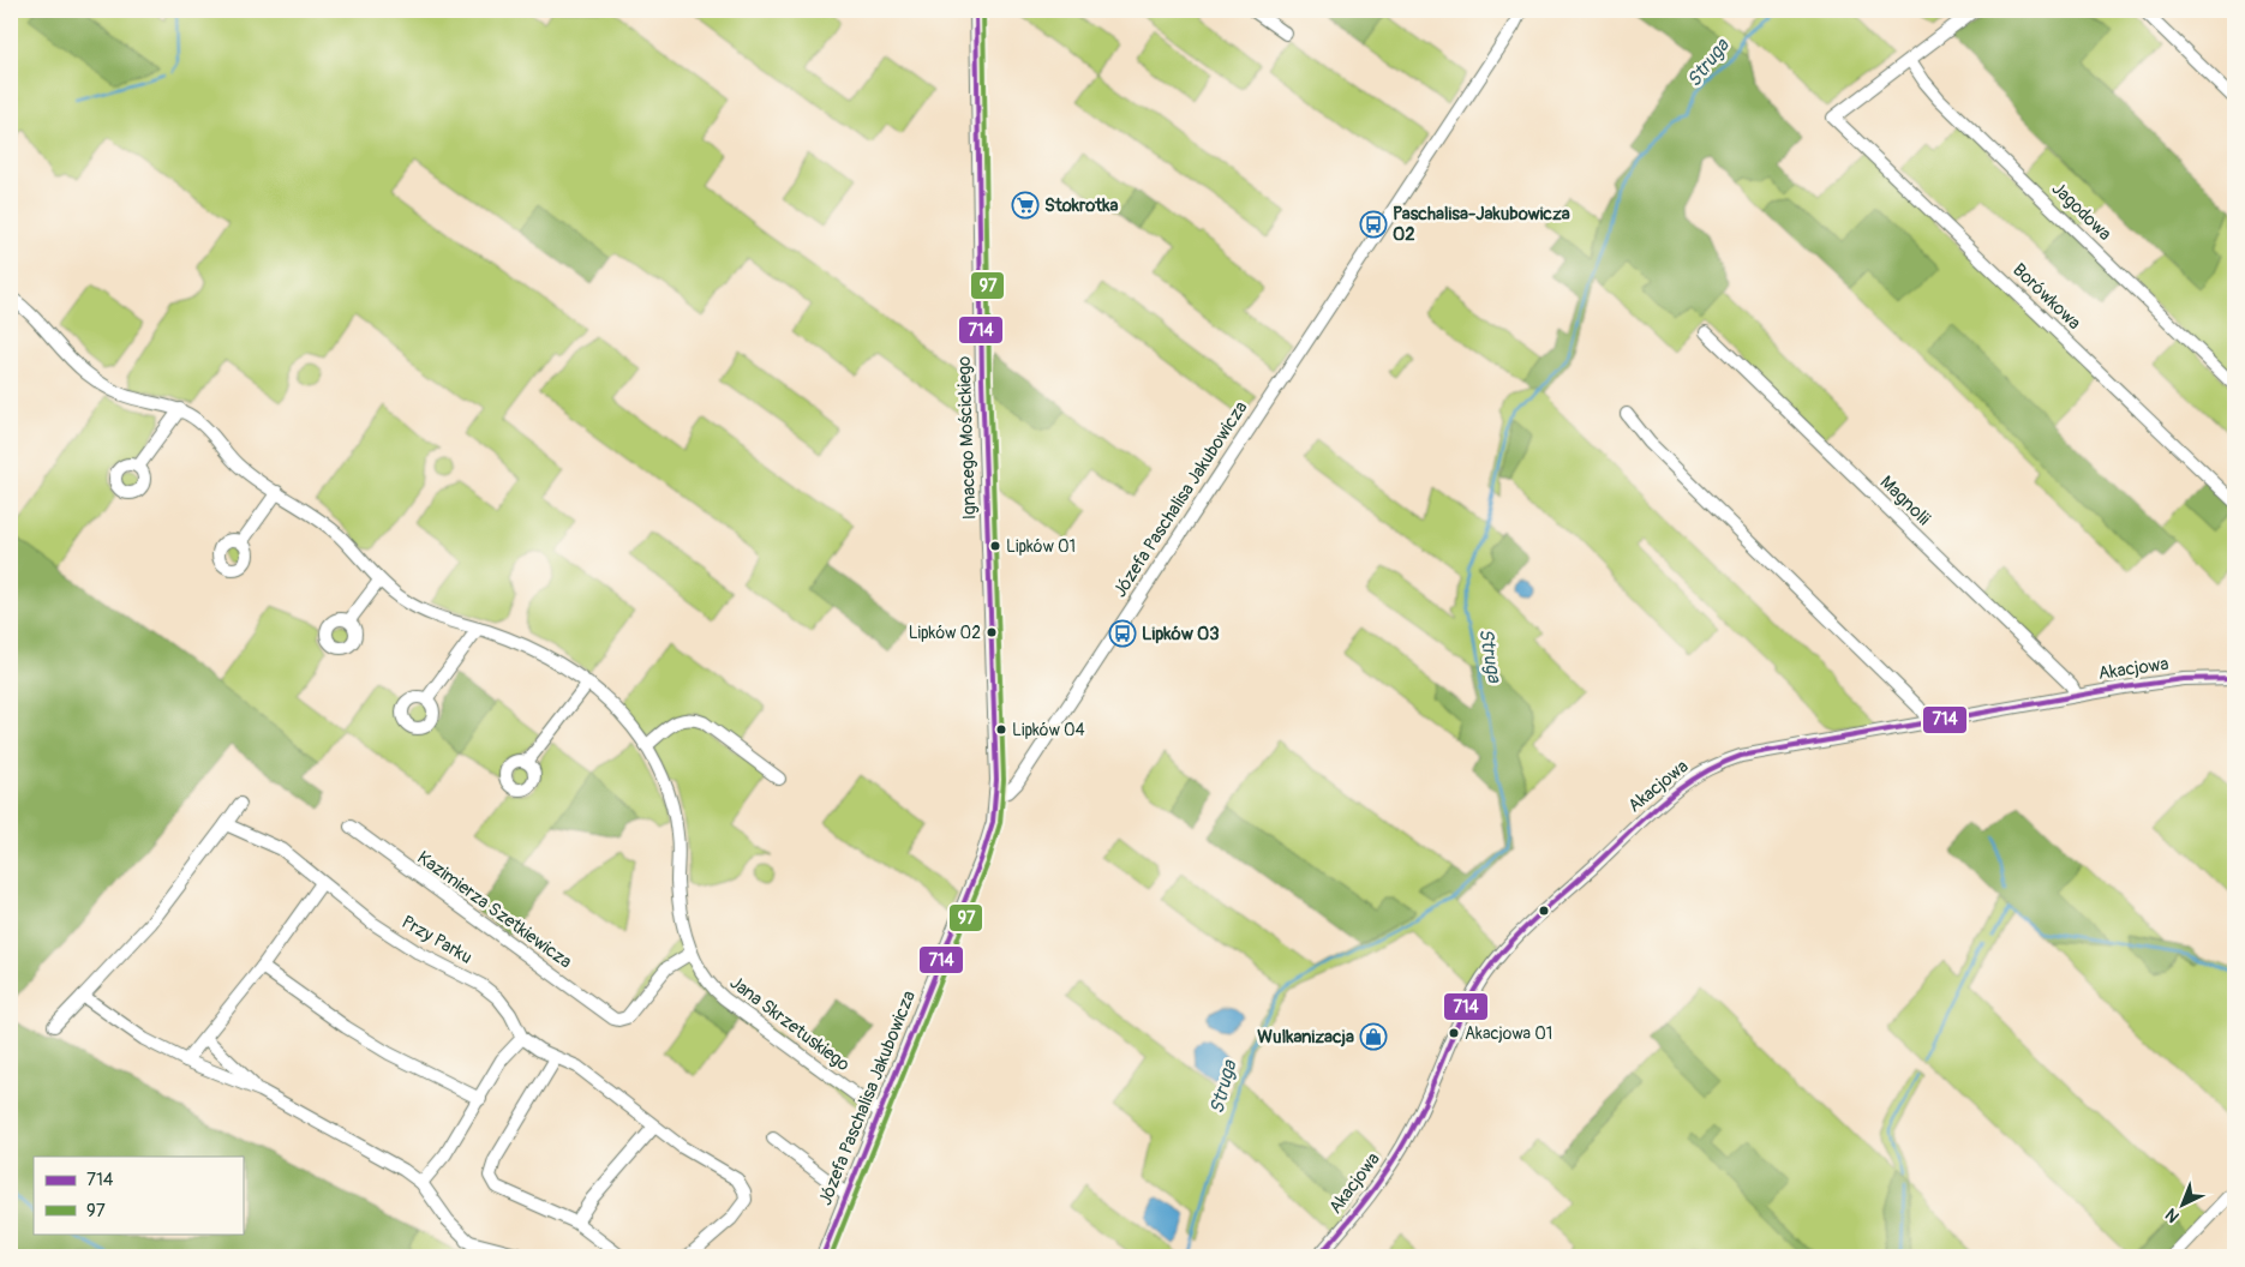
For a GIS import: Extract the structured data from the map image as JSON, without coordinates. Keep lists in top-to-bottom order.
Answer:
{
  "streets": {
    "street": [
      "Jagodowa",
      "Borówkowa",
      "Ignacego Mościckiego",
      "Józefa Paschalisa Jakubowicza",
      "Magnolii",
      "Akacjowa",
      "Kazimierza Szetkiewicza",
      "Przy Parku",
      "Jana Skrzetuskiego"
    ]
  },
  "crossings": [
    ["Jagodowa", "Borówkowa"],
    ["Ignacego Mościckiego", "Józefa Paschalisa Jakubowicza"],
    ["Józefa Paschalisa Jakubowicza", "Jana Skrzetuskiego"],
    ["Magnolii", "Akacjowa"],
    ["Kazimierza Szetkiewicza", "Jana Skrzetuskiego"]
  ],
  "water": ["Struga"],
  "places": {
    "supermarket": ["Stokrotka"],
    "bus stop": ["Paschalisa-Jakubowicza 02", "Lipków 03"],
    "other": [
      "Lipków 01",
      "Lipków 02",
      "Lipków 04",
      "Akacjowa 01"
    ],
    "shop": ["Wulkanizacja"]
  },
  "lines": ["transit line 714", "transit line 97"],
  "legend": ["714", "97"],
  "north": "bottom left"
}
